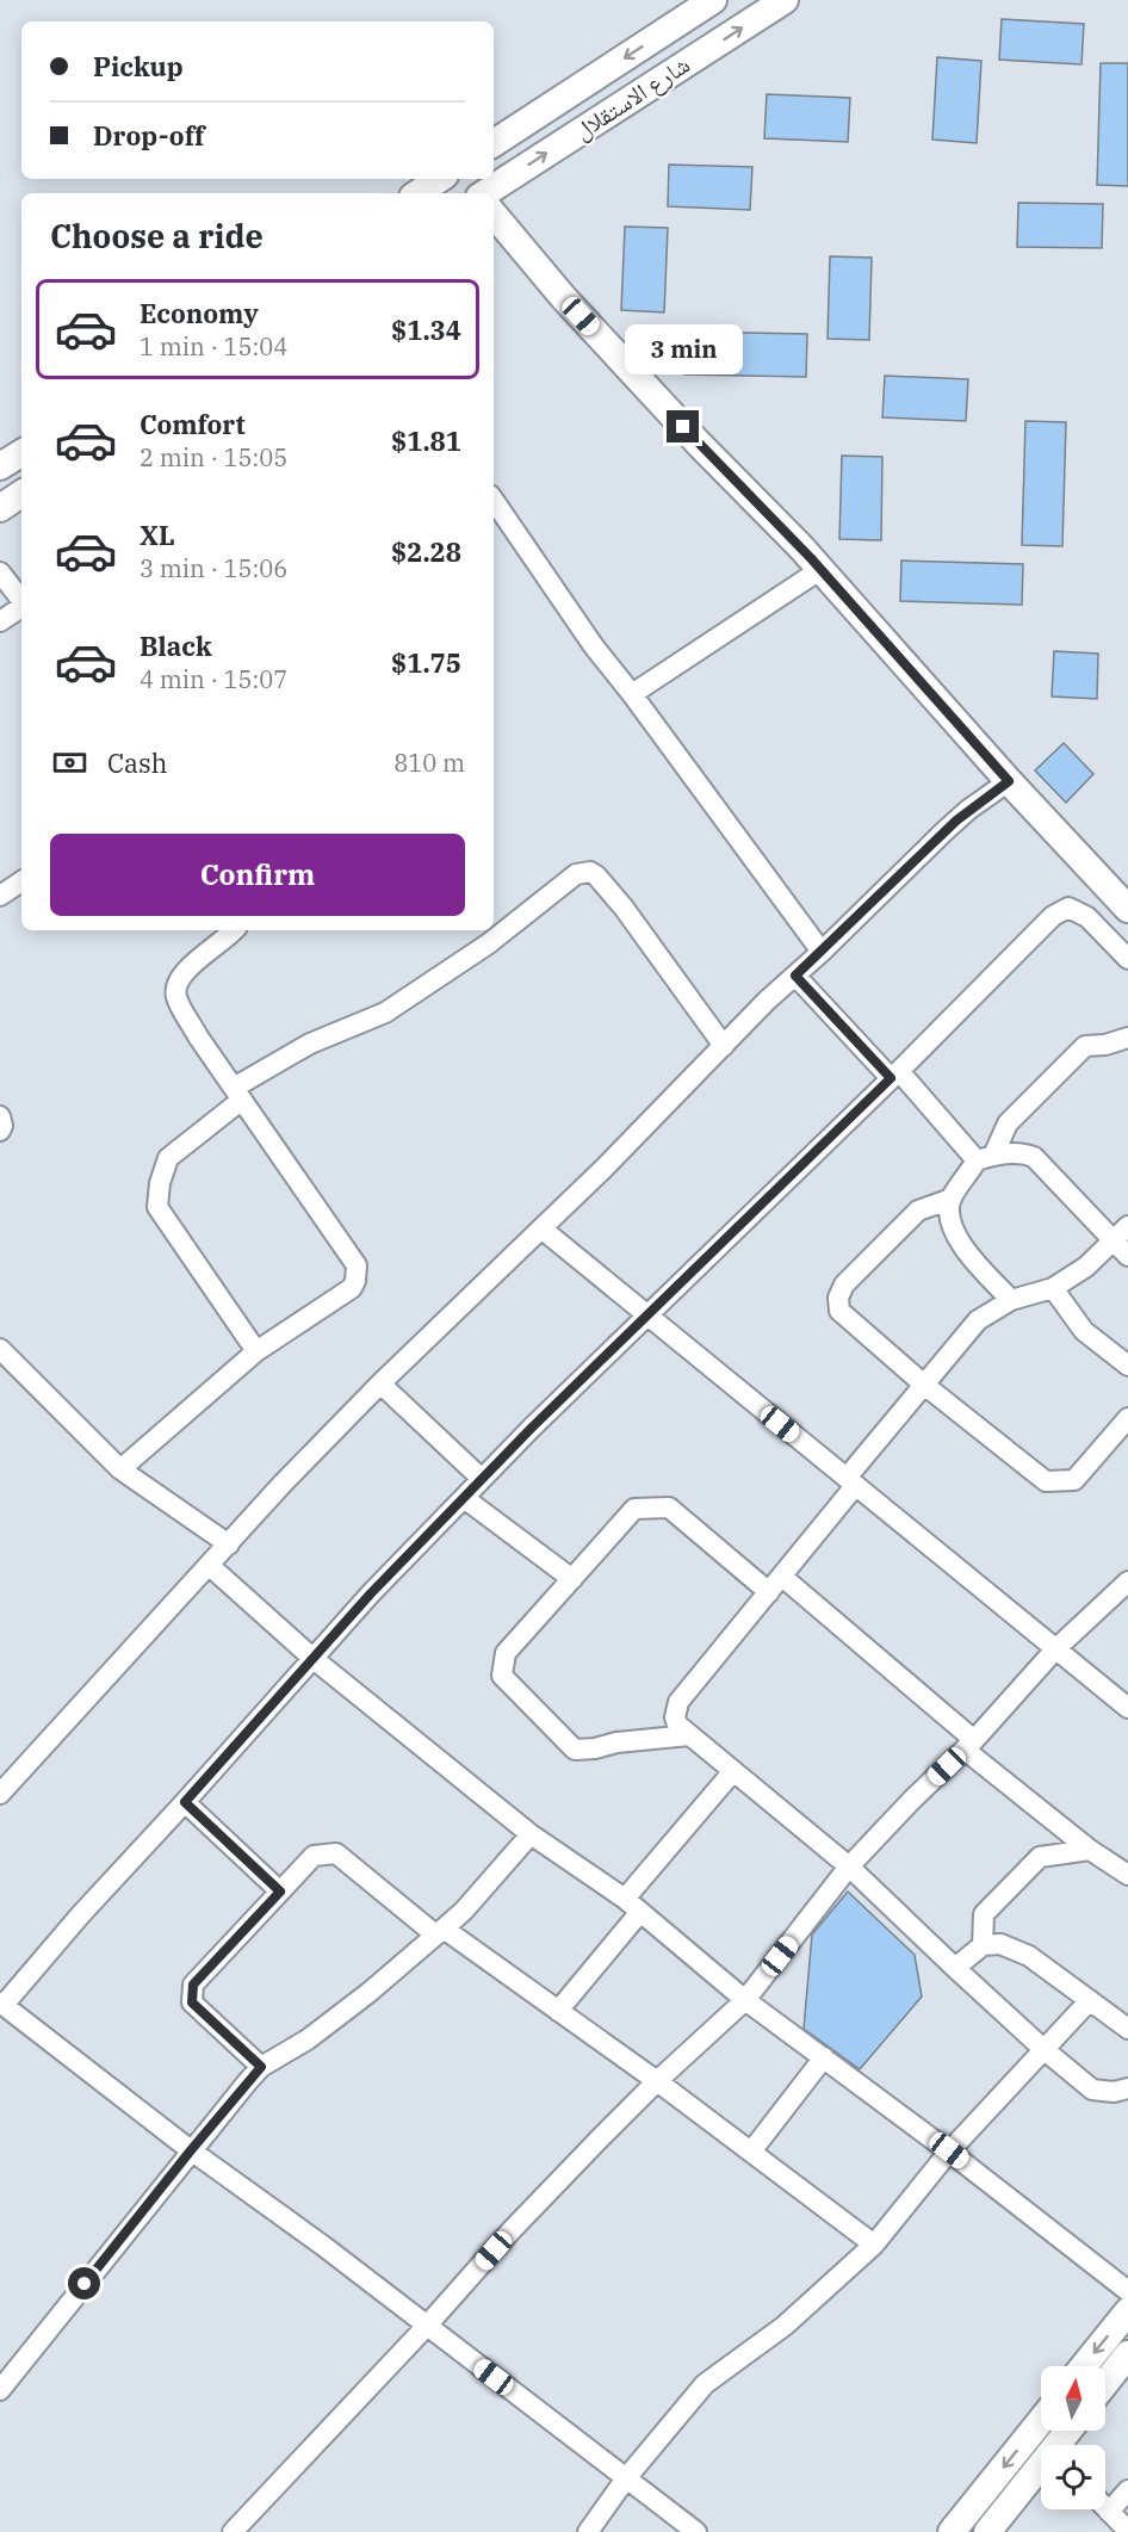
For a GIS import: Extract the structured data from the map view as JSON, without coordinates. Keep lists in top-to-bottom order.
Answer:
{
  "streets": {
    "street": ["شارع الاستقلال"]
  },
  "north": "top",
  "page": {
    "banner": ["Pickup", "Drop-off"],
    "heading": "Choose a ride",
    "list": [
      {
        "name": "Economy",
        "note": "1 min · 15:04",
        "value": "$1.34"
      },
      {
        "name": "Comfort",
        "note": "2 min · 15:05",
        "value": "$1.81"
      },
      {
        "name": "XL",
        "note": "3 min · 15:06",
        "value": "$2.28"
      },
      {
        "name": "Black",
        "note": "4 min · 15:07",
        "value": "$1.75"
      }
    ],
    "bubble": "3 min",
    "pay": ["Cash", "810 m"],
    "buttons": "Confirm"
  }
}
